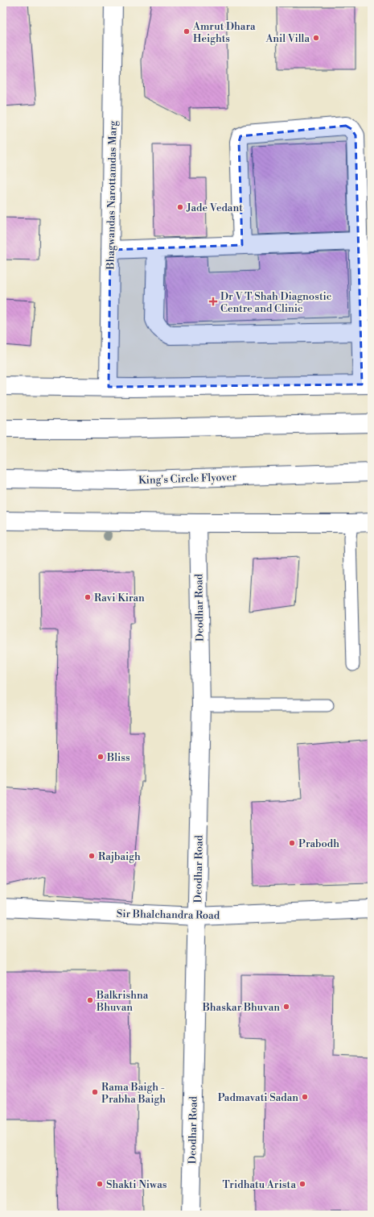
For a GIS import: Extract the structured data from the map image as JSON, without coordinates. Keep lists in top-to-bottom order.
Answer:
{
  "streets": {
    "main road": [
      "Bhagwandas Narottamdas Marg",
      "King's Circle Flyover",
      "Deodhar Road",
      "Sir Bhalchandra Road"
    ]
  },
  "crossings": [
    ["Deodhar Road", "Sir Bhalchandra Road"]
  ],
  "places": {
    "other": [
      "Amrut Dhara Heights",
      "Anil Villa",
      "Jade Vedant",
      "Ravi Kiran",
      "Bliss",
      "Prabodh",
      "Rajbaigh",
      "Balkrishna Bhuvan",
      "Bhaskar Bhuvan",
      "Rama Baigh - Prabha Baigh",
      "Padmavati Sadan",
      "Shakti Niwas",
      "Tridhatu Arista"
    ],
    "health": ["Dr V T Shah Diagnostic Centre and Clinic"]
  }
}
